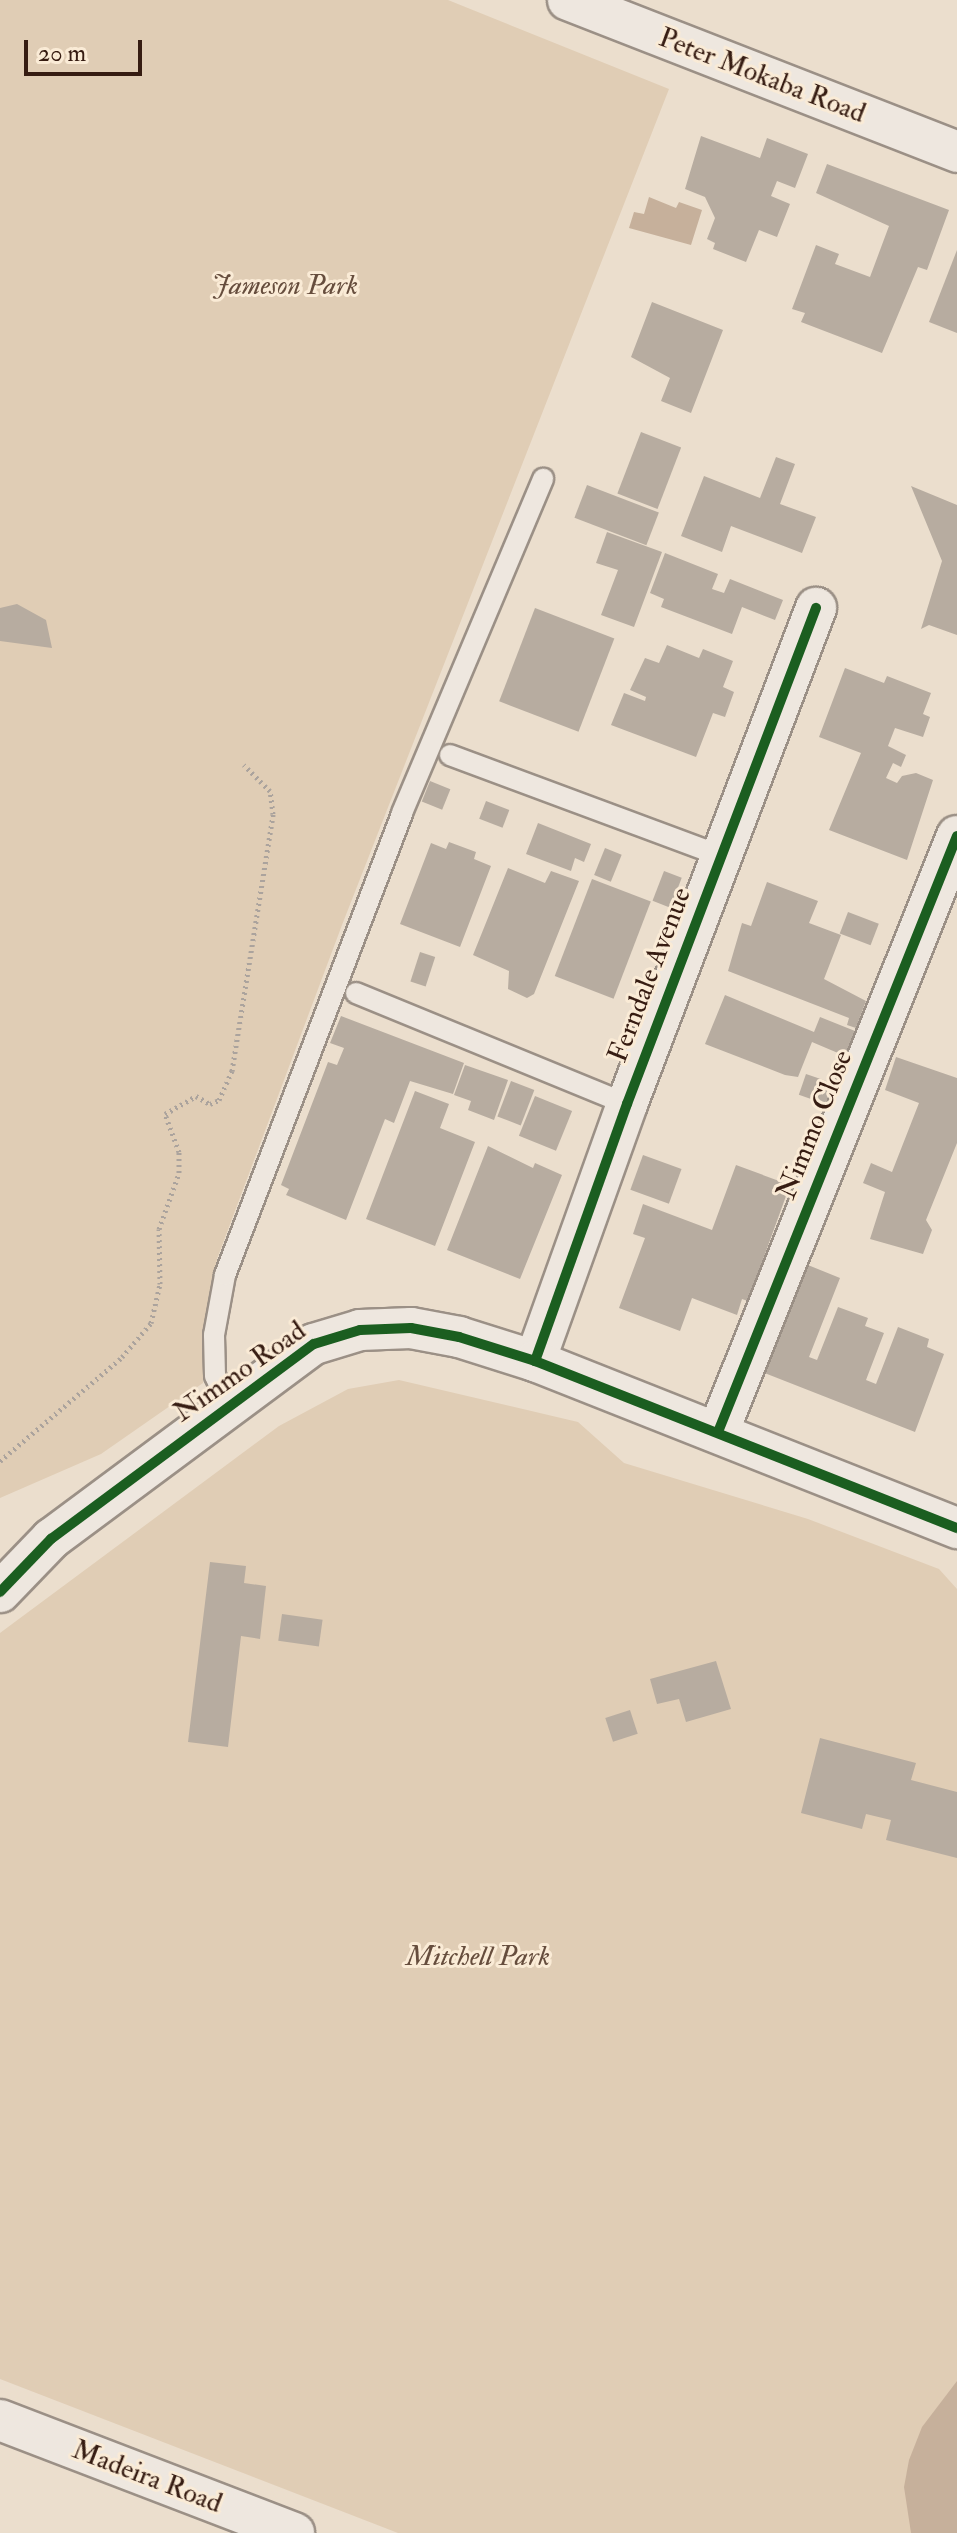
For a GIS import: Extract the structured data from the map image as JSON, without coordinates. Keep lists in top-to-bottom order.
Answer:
{
  "streets": {
    "street": [
      "Peter Mokaba Road",
      "Ferndale Avenue",
      "Nimmo Close",
      "Nimmo Road",
      "Madeira Road"
    ]
  },
  "crossings": [
    ["Ferndale Avenue", "Nimmo Road"],
    ["Nimmo Close", "Nimmo Road"]
  ],
  "parks": ["Jameson Park", "Mitchell Park"],
  "scale_bar": "20 m"
}
